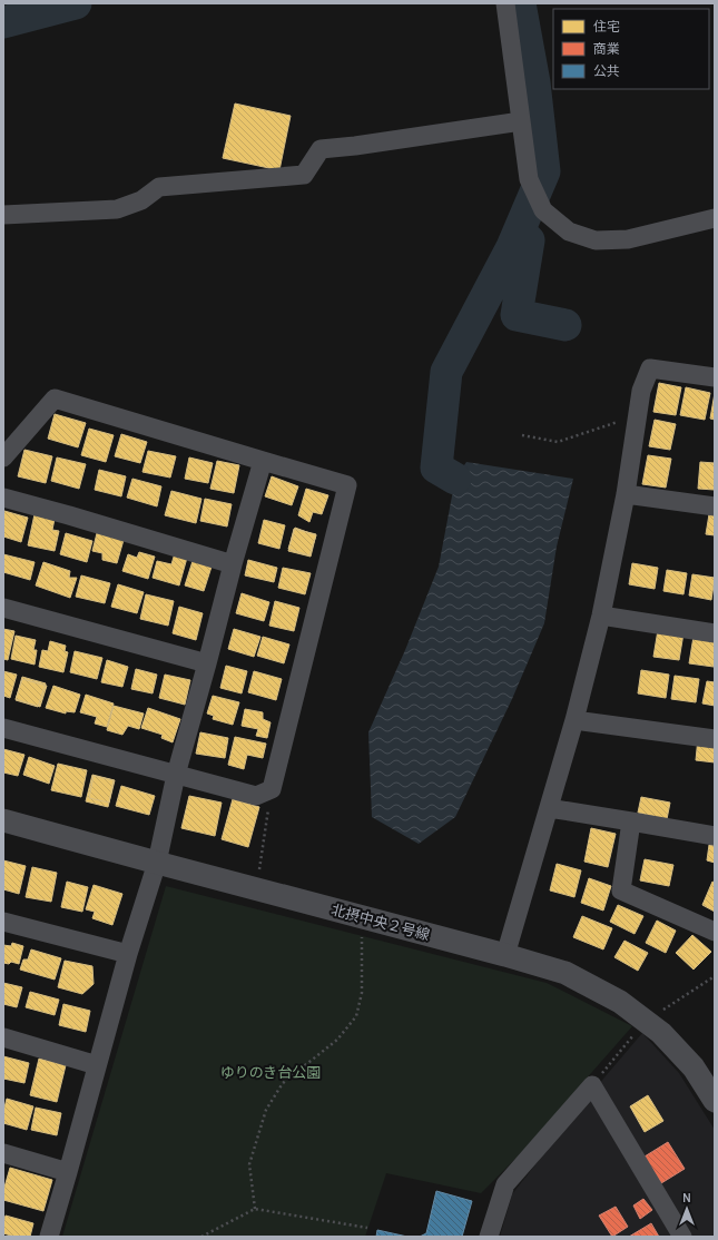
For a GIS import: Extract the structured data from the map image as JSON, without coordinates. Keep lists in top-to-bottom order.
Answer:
{
  "streets": {
    "street": ["北摂中央２号線"]
  },
  "parks": ["ゆりのき台公園"],
  "legend": ["住宅", "商業", "公共"],
  "north": "top"
}
